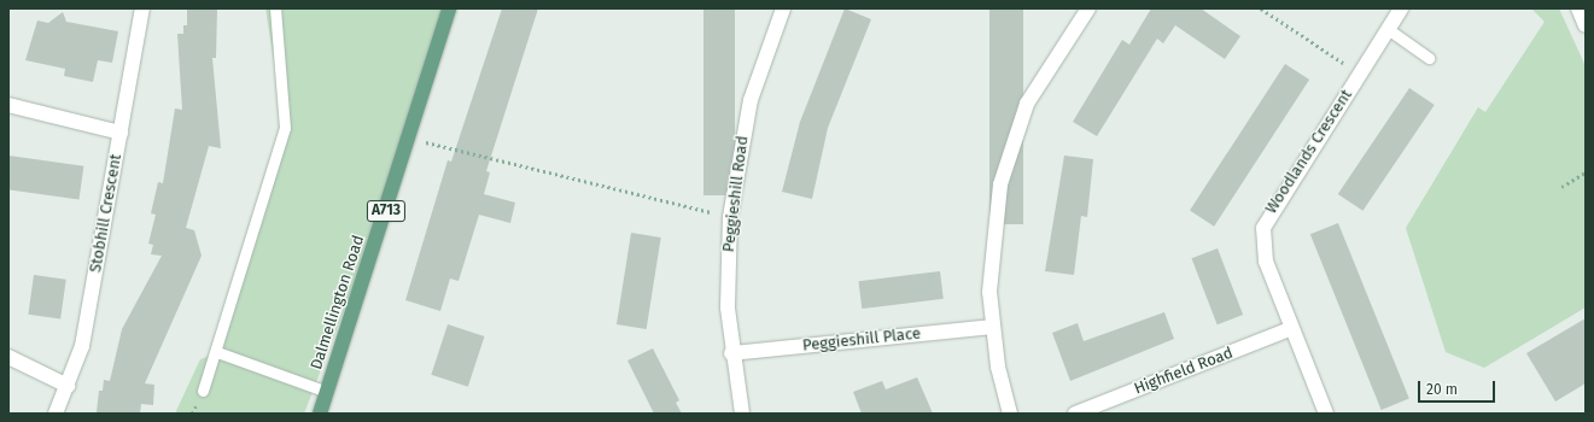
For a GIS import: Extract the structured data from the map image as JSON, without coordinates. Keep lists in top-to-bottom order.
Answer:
{
  "streets": {
    "main road": ["A713", "Dalmellington Road"],
    "street": [
      "Woodlands Crescent",
      "Peggieshill Road",
      "Stobhill Crescent",
      "Peggieshill Place",
      "Highfield Road"
    ]
  },
  "crossings": [
    ["Woodlands Crescent", "Highfield Road"],
    ["Peggieshill Road", "Peggieshill Place"]
  ],
  "scale_bar": "20 m"
}
